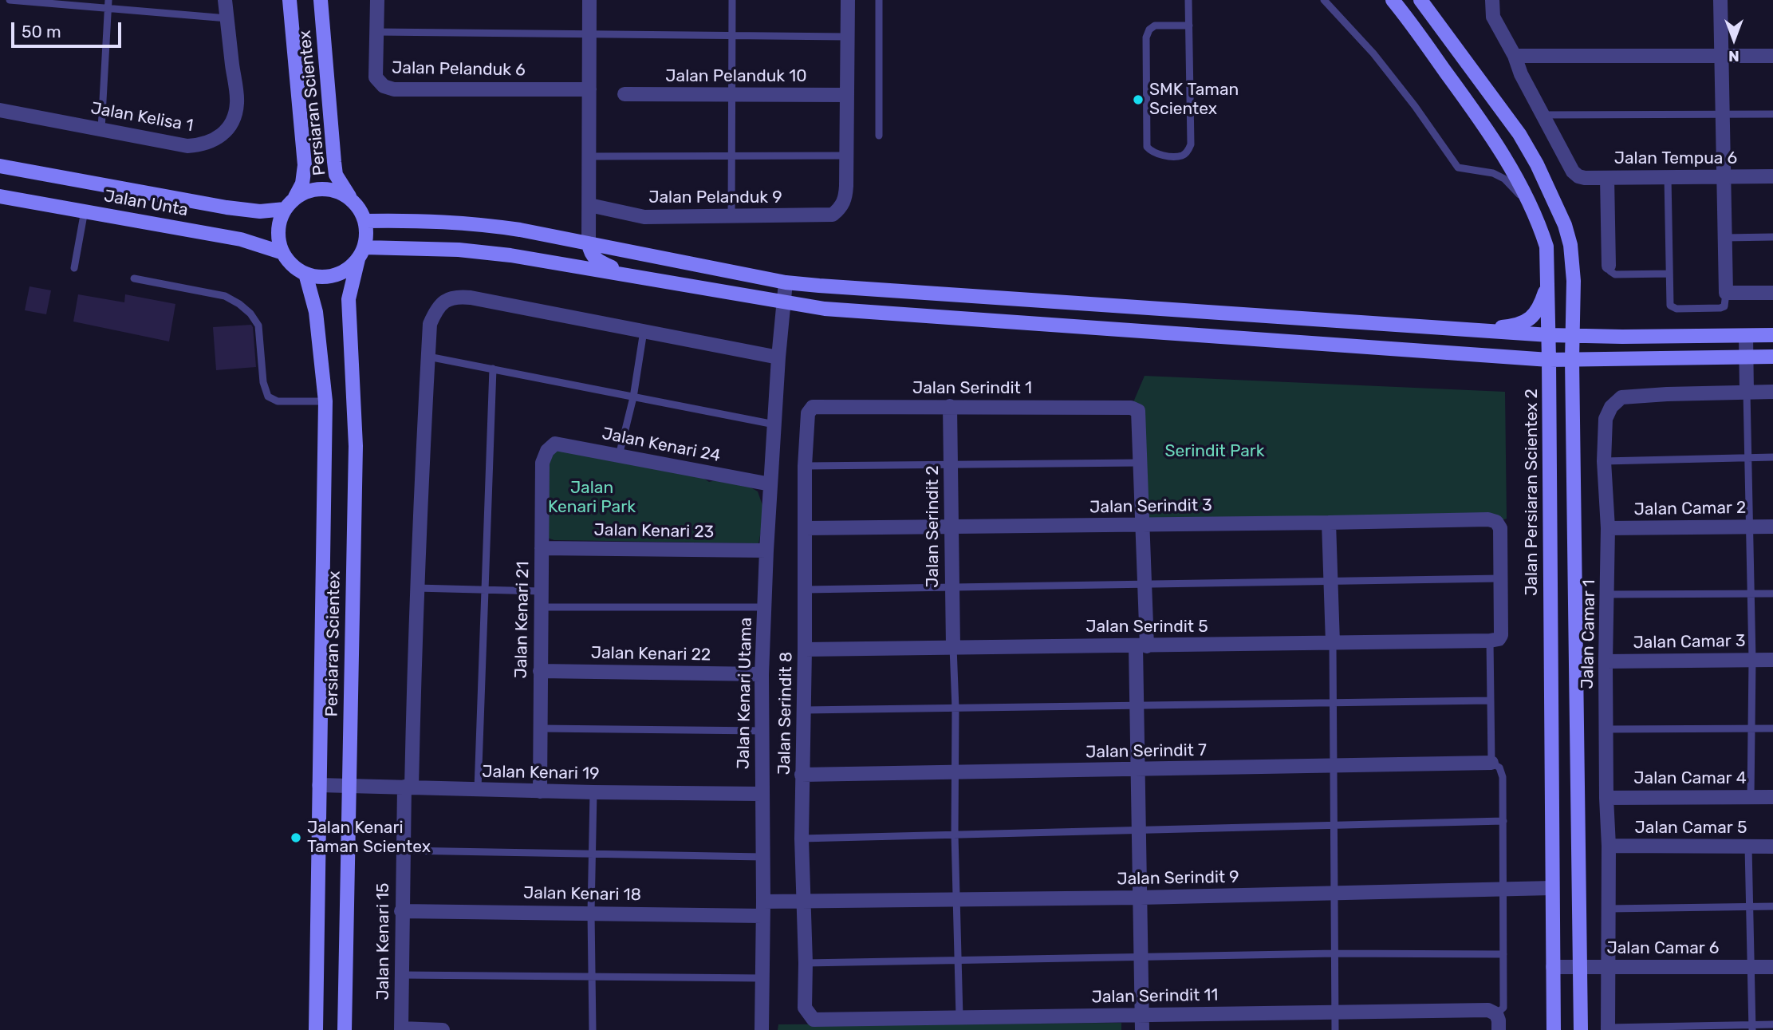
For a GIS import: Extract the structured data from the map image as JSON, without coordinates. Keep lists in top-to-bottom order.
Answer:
{
  "streets": {
    "street": [
      "Jalan Pelanduk 6",
      "Jalan Pelanduk 10",
      "Persiaran Scientex",
      "Jalan Kelisa 1",
      "Jalan Tempua 6",
      "Jalan Pelanduk 9",
      "Jalan Unta",
      "Jalan Serindit 1",
      "Jalan Kenari 24",
      "Jalan Persiaran Scientex 2",
      "Jalan Serindit 3",
      "Jalan Camar 2",
      "Jalan Serindit 2",
      "Jalan Kenari 23",
      "Jalan Kenari 21",
      "Jalan Serindit 5",
      "Jalan Camar 1",
      "Jalan Camar 3",
      "Jalan Kenari 22",
      "Jalan Kenari Utama",
      "Jalan Serindit 8",
      "Jalan Serindit 7",
      "Jalan Kenari 19",
      "Jalan Camar 4",
      "Jalan Camar 5",
      "Jalan Serindit 9",
      "Jalan Kenari 18",
      "Jalan Kenari 15",
      "Jalan Camar 6",
      "Jalan Serindit 11"
    ]
  },
  "crossings": [
    ["Persiaran Scientex", "Jalan Unta"],
    ["Persiaran Scientex", "Jalan Kenari 19"],
    ["Jalan Serindit 1", "Jalan Serindit 2"],
    ["Jalan Serindit 1", "Jalan Serindit 8"],
    ["Jalan Kenari 24", "Jalan Kenari 21"],
    ["Jalan Kenari 24", "Jalan Kenari Utama"],
    ["Jalan Persiaran Scientex 2", "Jalan Serindit 9"],
    ["Jalan Persiaran Scientex 2", "Jalan Camar 6"],
    ["Jalan Serindit 3", "Jalan Serindit 2"],
    ["Jalan Serindit 3", "Jalan Serindit 8"],
    ["Jalan Camar 2", "Jalan Camar 1"],
    ["Jalan Serindit 2", "Jalan Serindit 5"],
    ["Jalan Kenari 23", "Jalan Kenari 21"],
    ["Jalan Kenari 23", "Jalan Kenari Utama"],
    ["Jalan Kenari 21", "Jalan Kenari 22"],
    ["Jalan Kenari 21", "Jalan Kenari 19"],
    ["Jalan Serindit 5", "Jalan Serindit 8"],
    ["Jalan Camar 1", "Jalan Camar 3"],
    ["Jalan Camar 1", "Jalan Camar 4"],
    ["Jalan Camar 1", "Jalan Camar 5"],
    ["Jalan Camar 1", "Jalan Camar 6"],
    ["Jalan Kenari 22", "Jalan Kenari Utama"],
    ["Jalan Kenari Utama", "Jalan Kenari 19"],
    ["Jalan Kenari Utama", "Jalan Kenari 18"],
    ["Jalan Serindit 8", "Jalan Serindit 7"],
    ["Jalan Serindit 8", "Jalan Serindit 9"],
    ["Jalan Serindit 8", "Jalan Kenari 18"],
    ["Jalan Serindit 8", "Jalan Serindit 11"],
    ["Jalan Kenari 19", "Jalan Kenari 15"],
    ["Jalan Serindit 9", "Jalan Kenari 18"],
    ["Jalan Kenari 18", "Jalan Kenari 15"]
  ],
  "parks": ["Serindit Park", "Jalan Kenari Park"],
  "places": ["SMK Taman Scientex", "Jalan Kenari Taman Scientex"],
  "scale_bar": "50 m",
  "north": "bottom"
}
